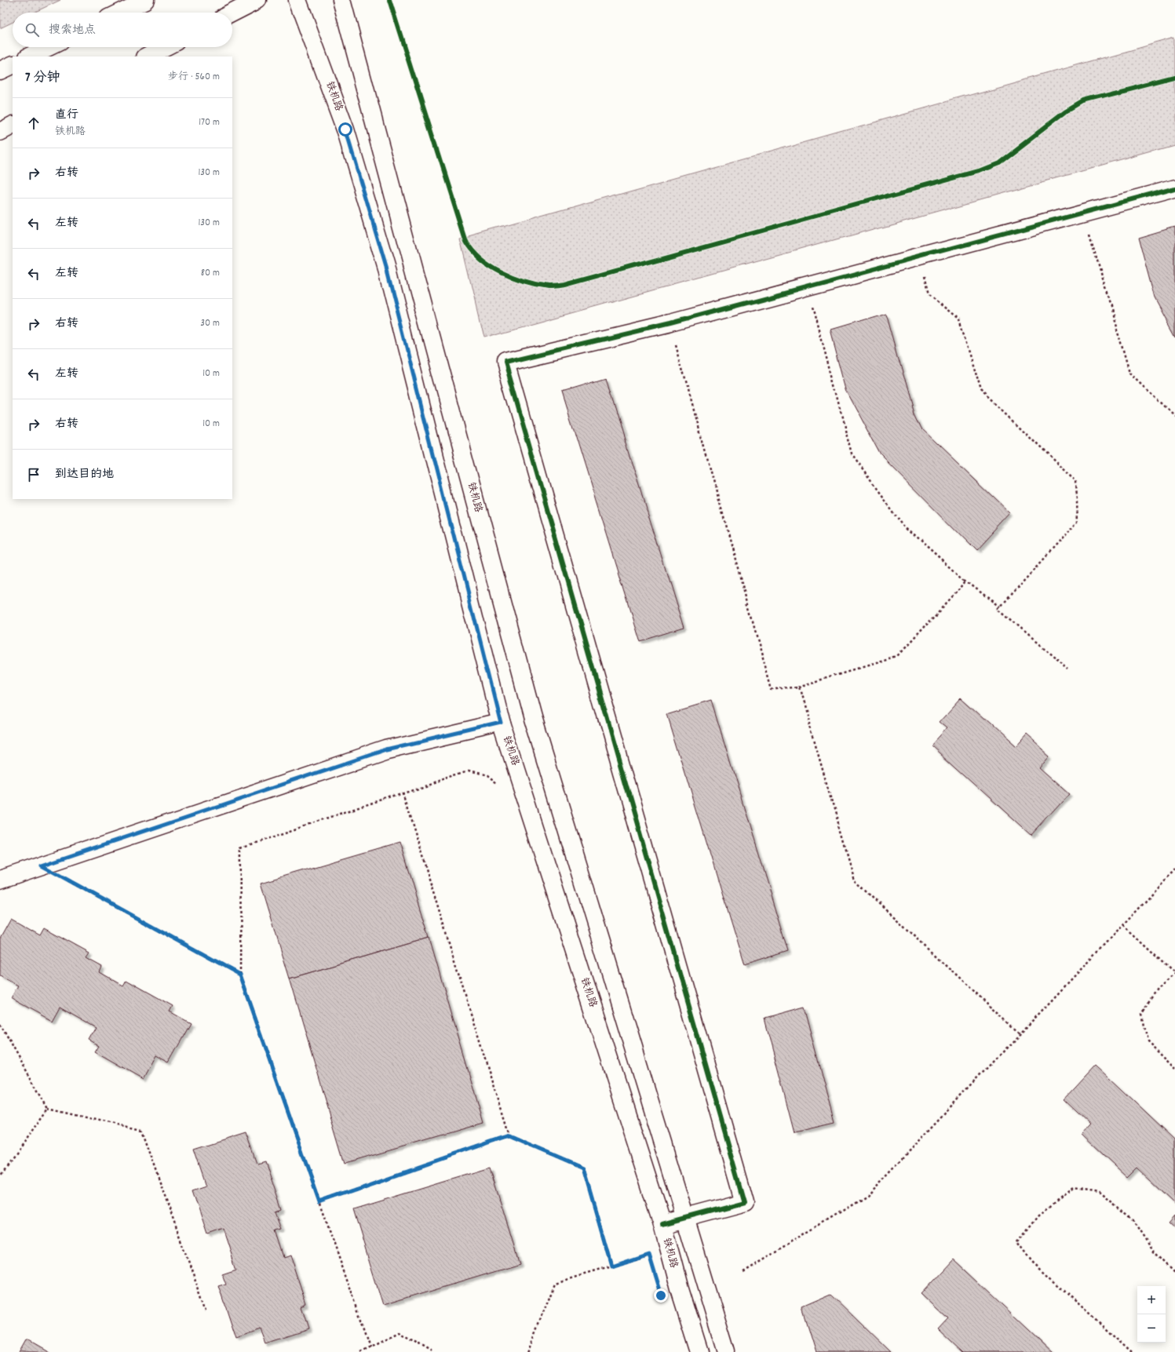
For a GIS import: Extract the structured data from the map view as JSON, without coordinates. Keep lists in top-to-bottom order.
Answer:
{
  "streets": {
    "main road": ["铁机路"]
  },
  "page": {
    "search": "搜索地点",
    "heading": ["7 分钟", "步行 · 560 m"],
    "list": [
      ["直行", "铁机路", "170 m"],
      ["右转", "130 m"],
      ["左转", "130 m"],
      ["左转", "80 m"],
      ["右转", "30 m"],
      ["左转", "10 m"],
      ["右转", "10 m"],
      "到达目的地"
    ],
    "map_buttons": ["+", "−"]
  }
}
